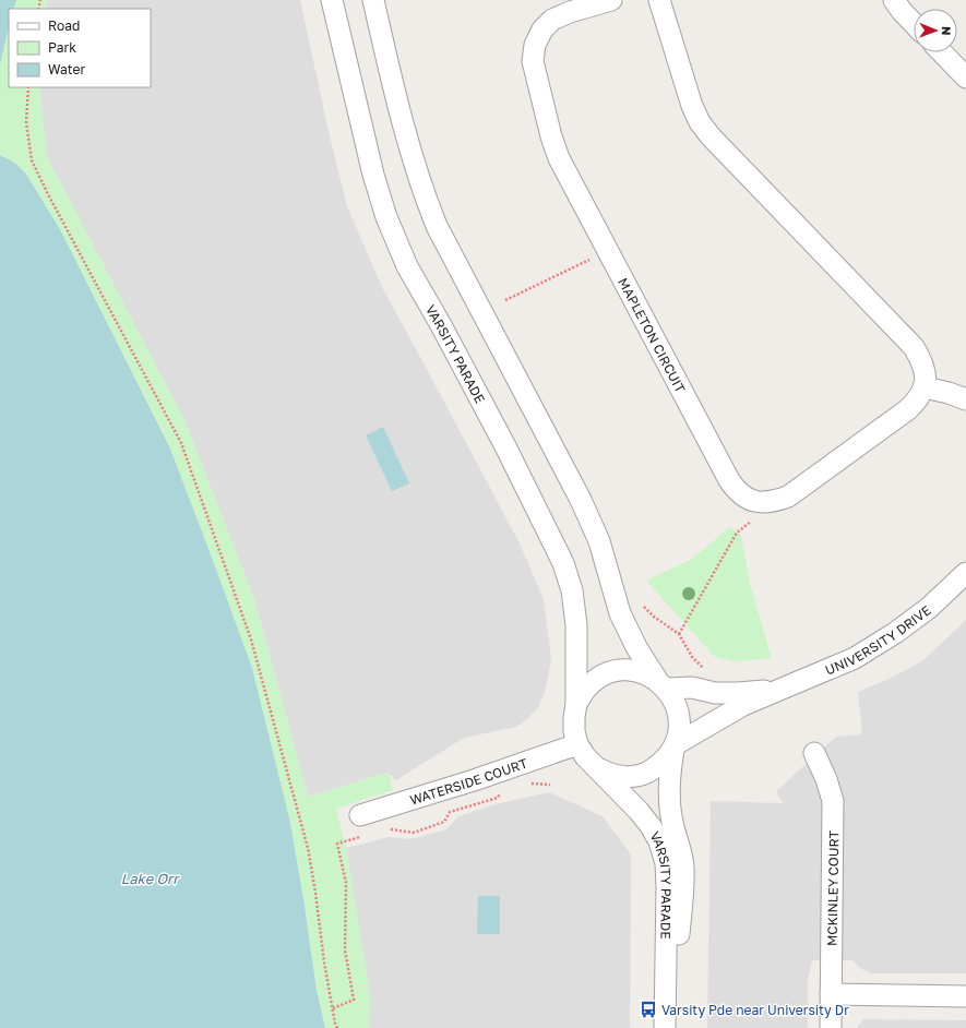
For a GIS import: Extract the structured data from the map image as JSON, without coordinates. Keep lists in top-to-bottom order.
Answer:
{
  "streets": {
    "street": [
      "MAPLETON CIRCUIT",
      "VARSITY PARADE",
      "UNIVERSITY DRIVE",
      "WATERSIDE COURT",
      "MCKINLEY COURT"
    ]
  },
  "crossings": [
    ["VARSITY PARADE", "UNIVERSITY DRIVE"],
    ["VARSITY PARADE", "WATERSIDE COURT"],
    ["UNIVERSITY DRIVE", "WATERSIDE COURT"]
  ],
  "water": ["Lake Orr"],
  "places": {
    "bus stop": ["Varsity Pde near University Dr"]
  },
  "legend": ["Road", "Park", "Water"],
  "north": "right"
}
